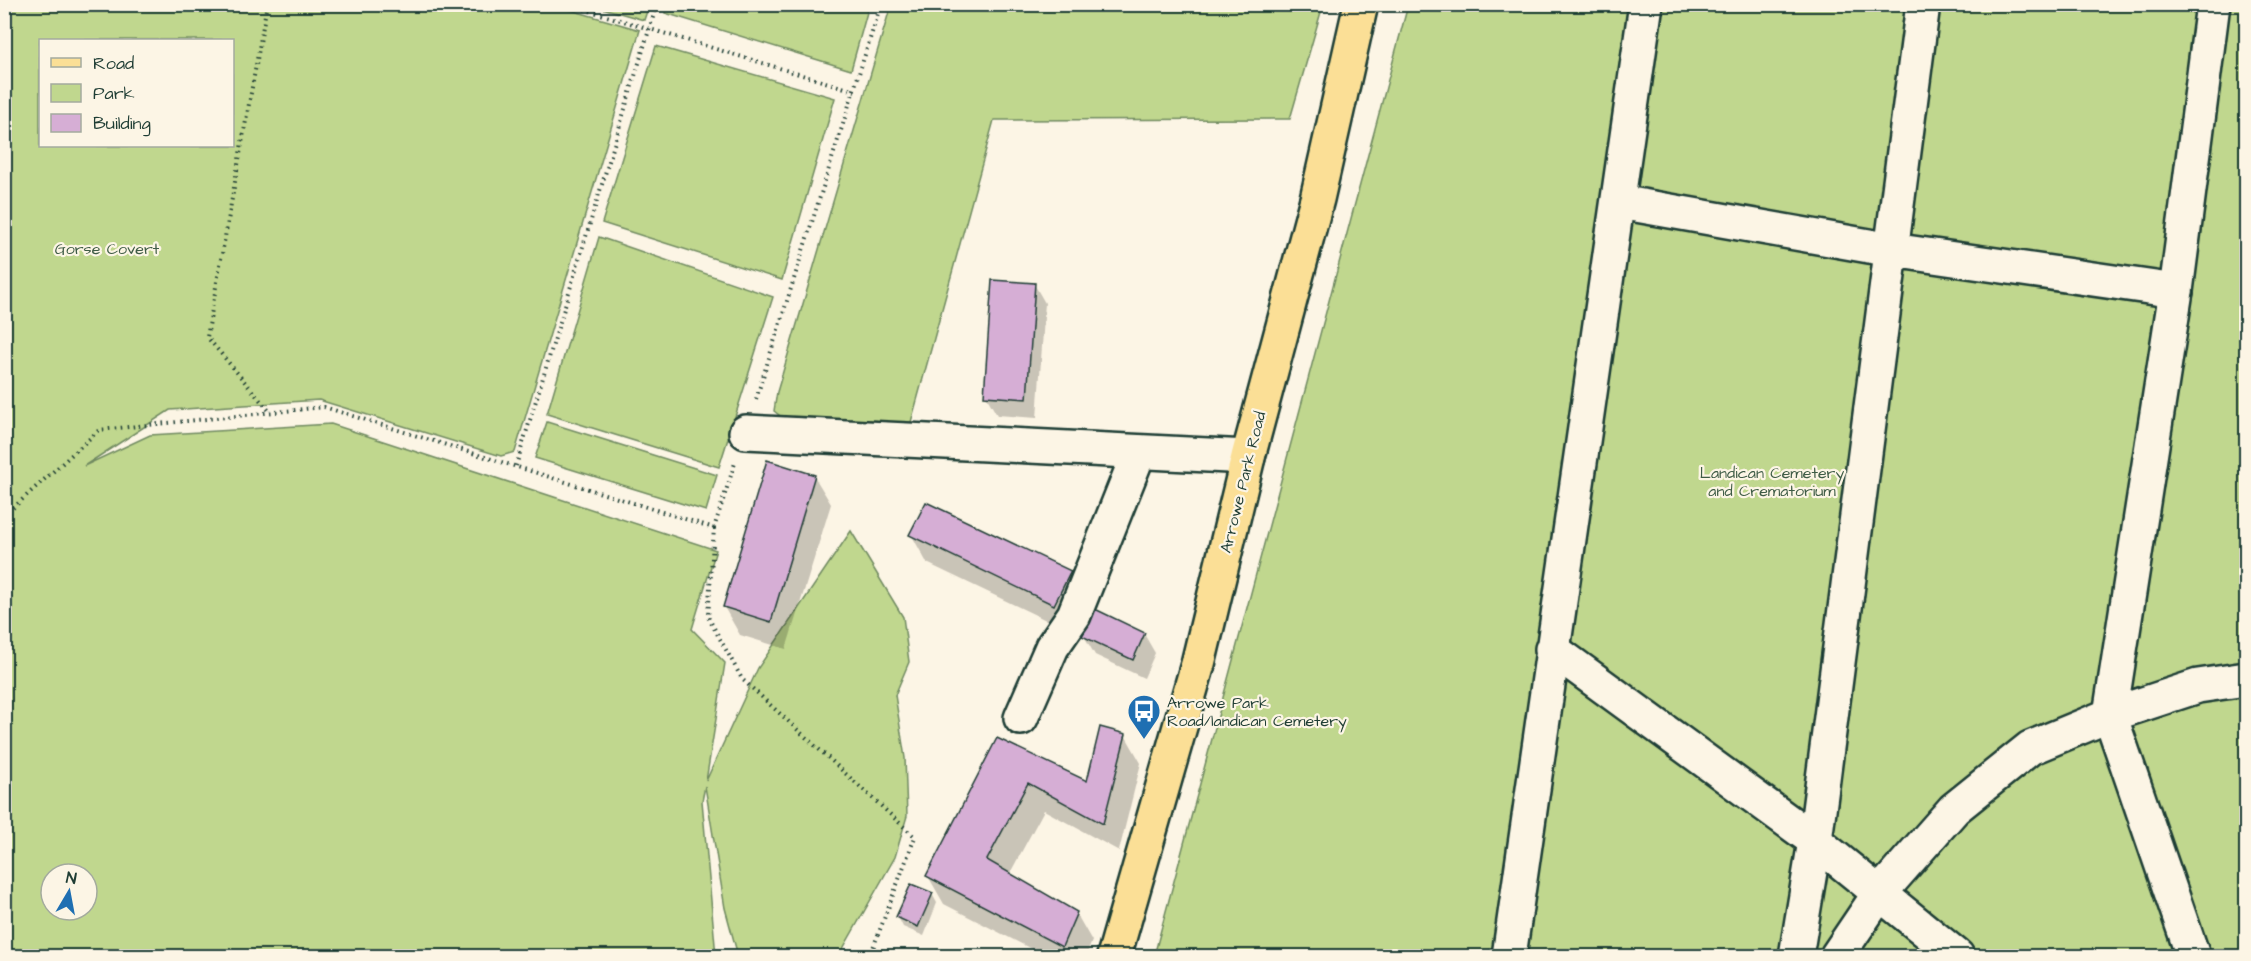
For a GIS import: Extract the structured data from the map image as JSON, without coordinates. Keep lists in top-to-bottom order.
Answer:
{
  "streets": {
    "main road": ["Arrowe Park Road"]
  },
  "parks": ["Gorse Covert", "Landican Cemetery and Crematorium"],
  "places": {
    "bus stop": ["Arrowe Park Road/landican Cemetery"]
  },
  "legend": ["Road", "Park", "Building"],
  "north": "top"
}
